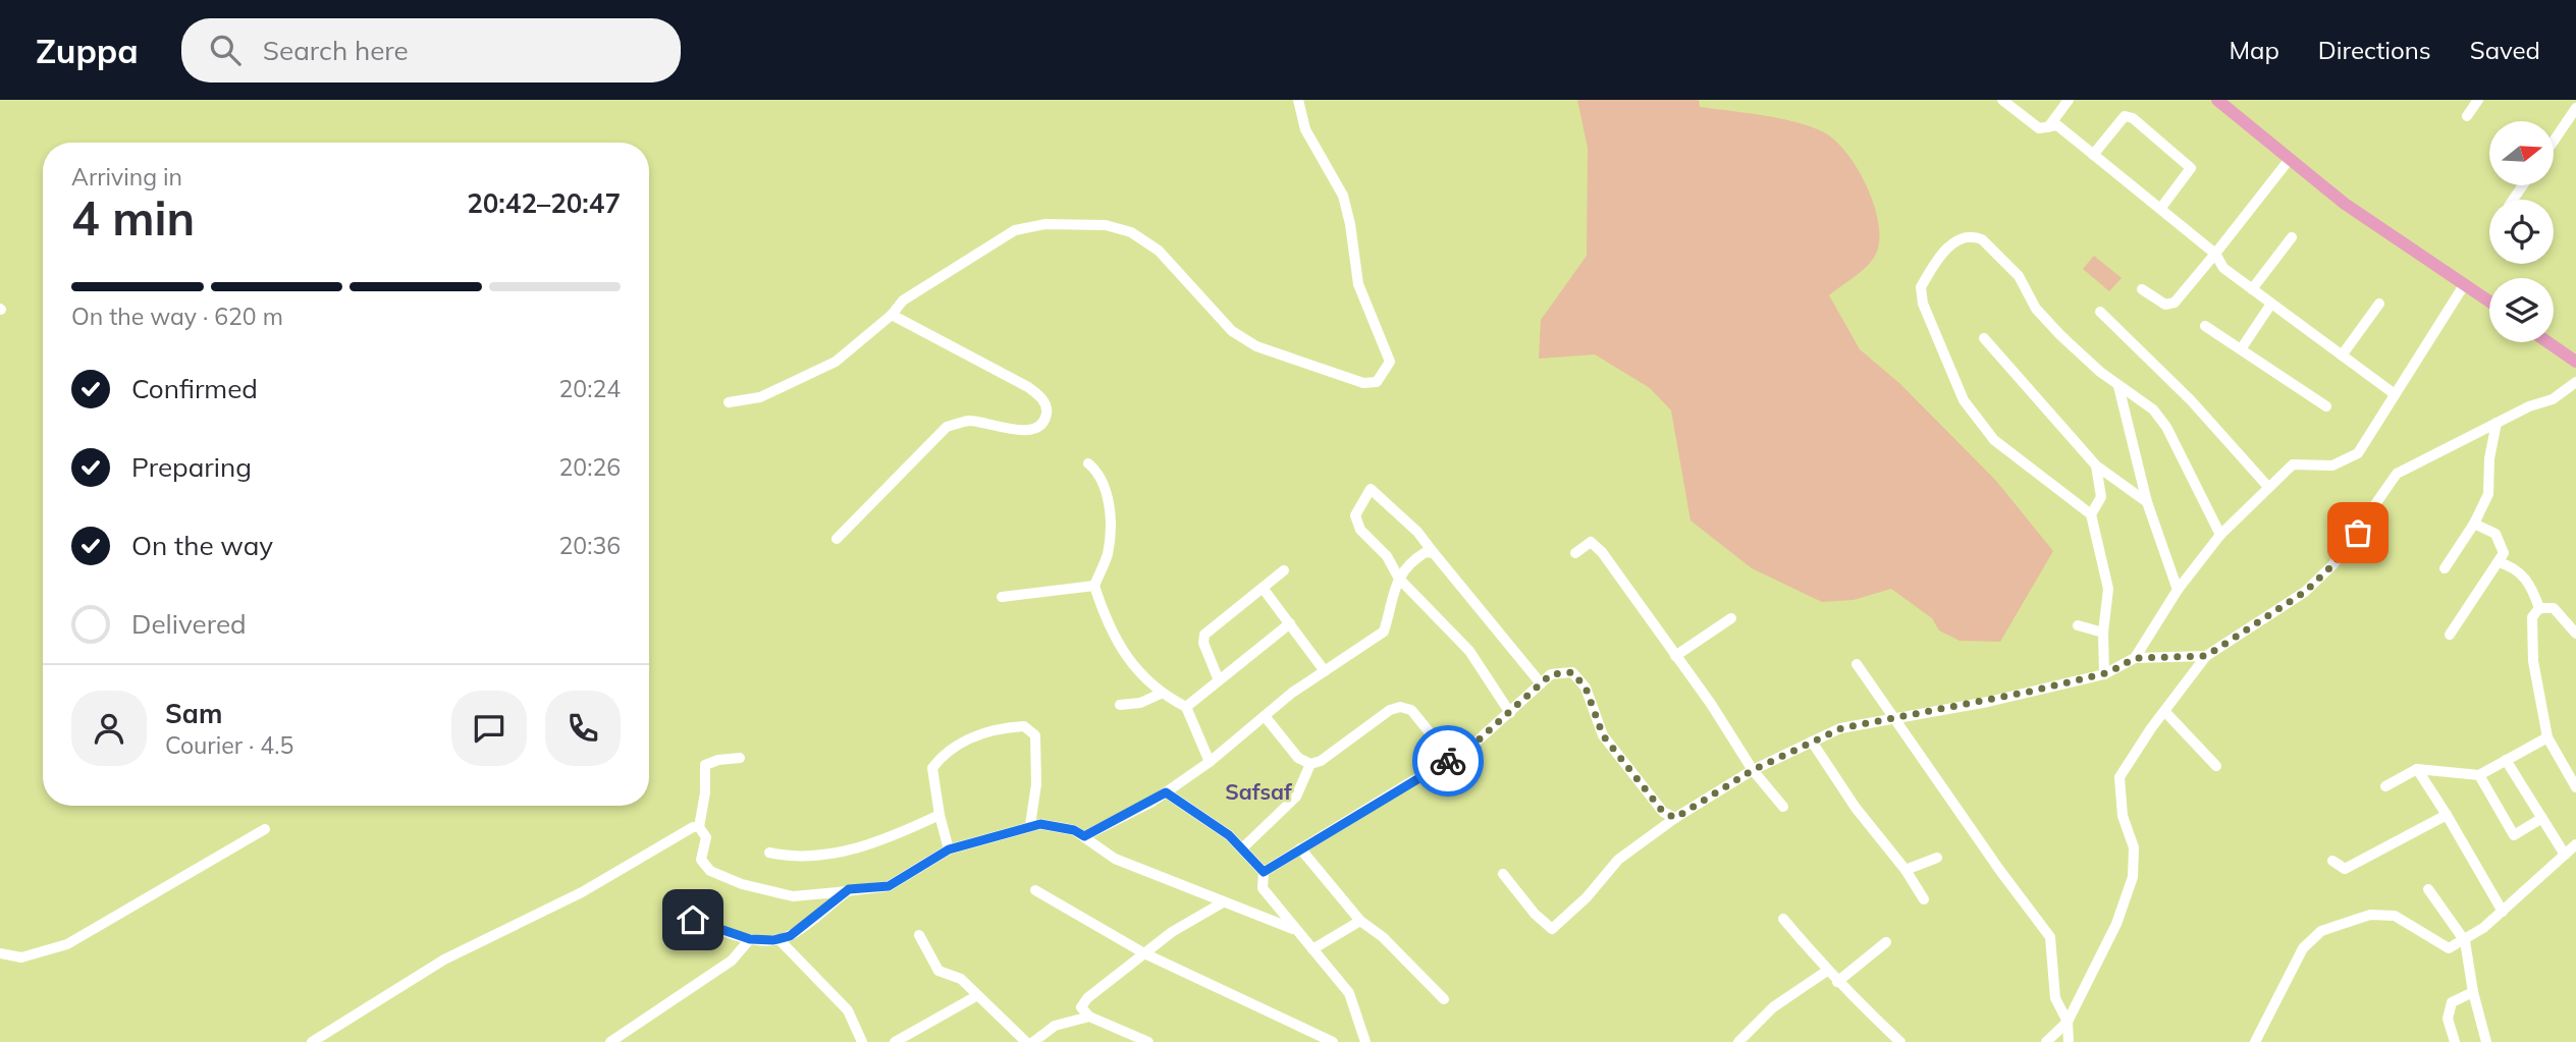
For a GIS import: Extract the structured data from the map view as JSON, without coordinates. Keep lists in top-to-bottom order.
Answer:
{
  "districts": ["Safsaf"],
  "north": "right",
  "page": {
    "header": "Zuppa",
    "search": "Search here",
    "nav": ["Map", "Directions", "Saved"],
    "heading": ["4 min", "Arriving in", "20:42–20:47"],
    "panel": ["Sam", "Courier · 4.5"],
    "bar": "On the way · 620 m",
    "list": [
      ["Confirmed", "20:24"],
      ["Preparing", "20:26"],
      ["On the way", "20:36"],
      "Delivered"
    ]
  }
}
